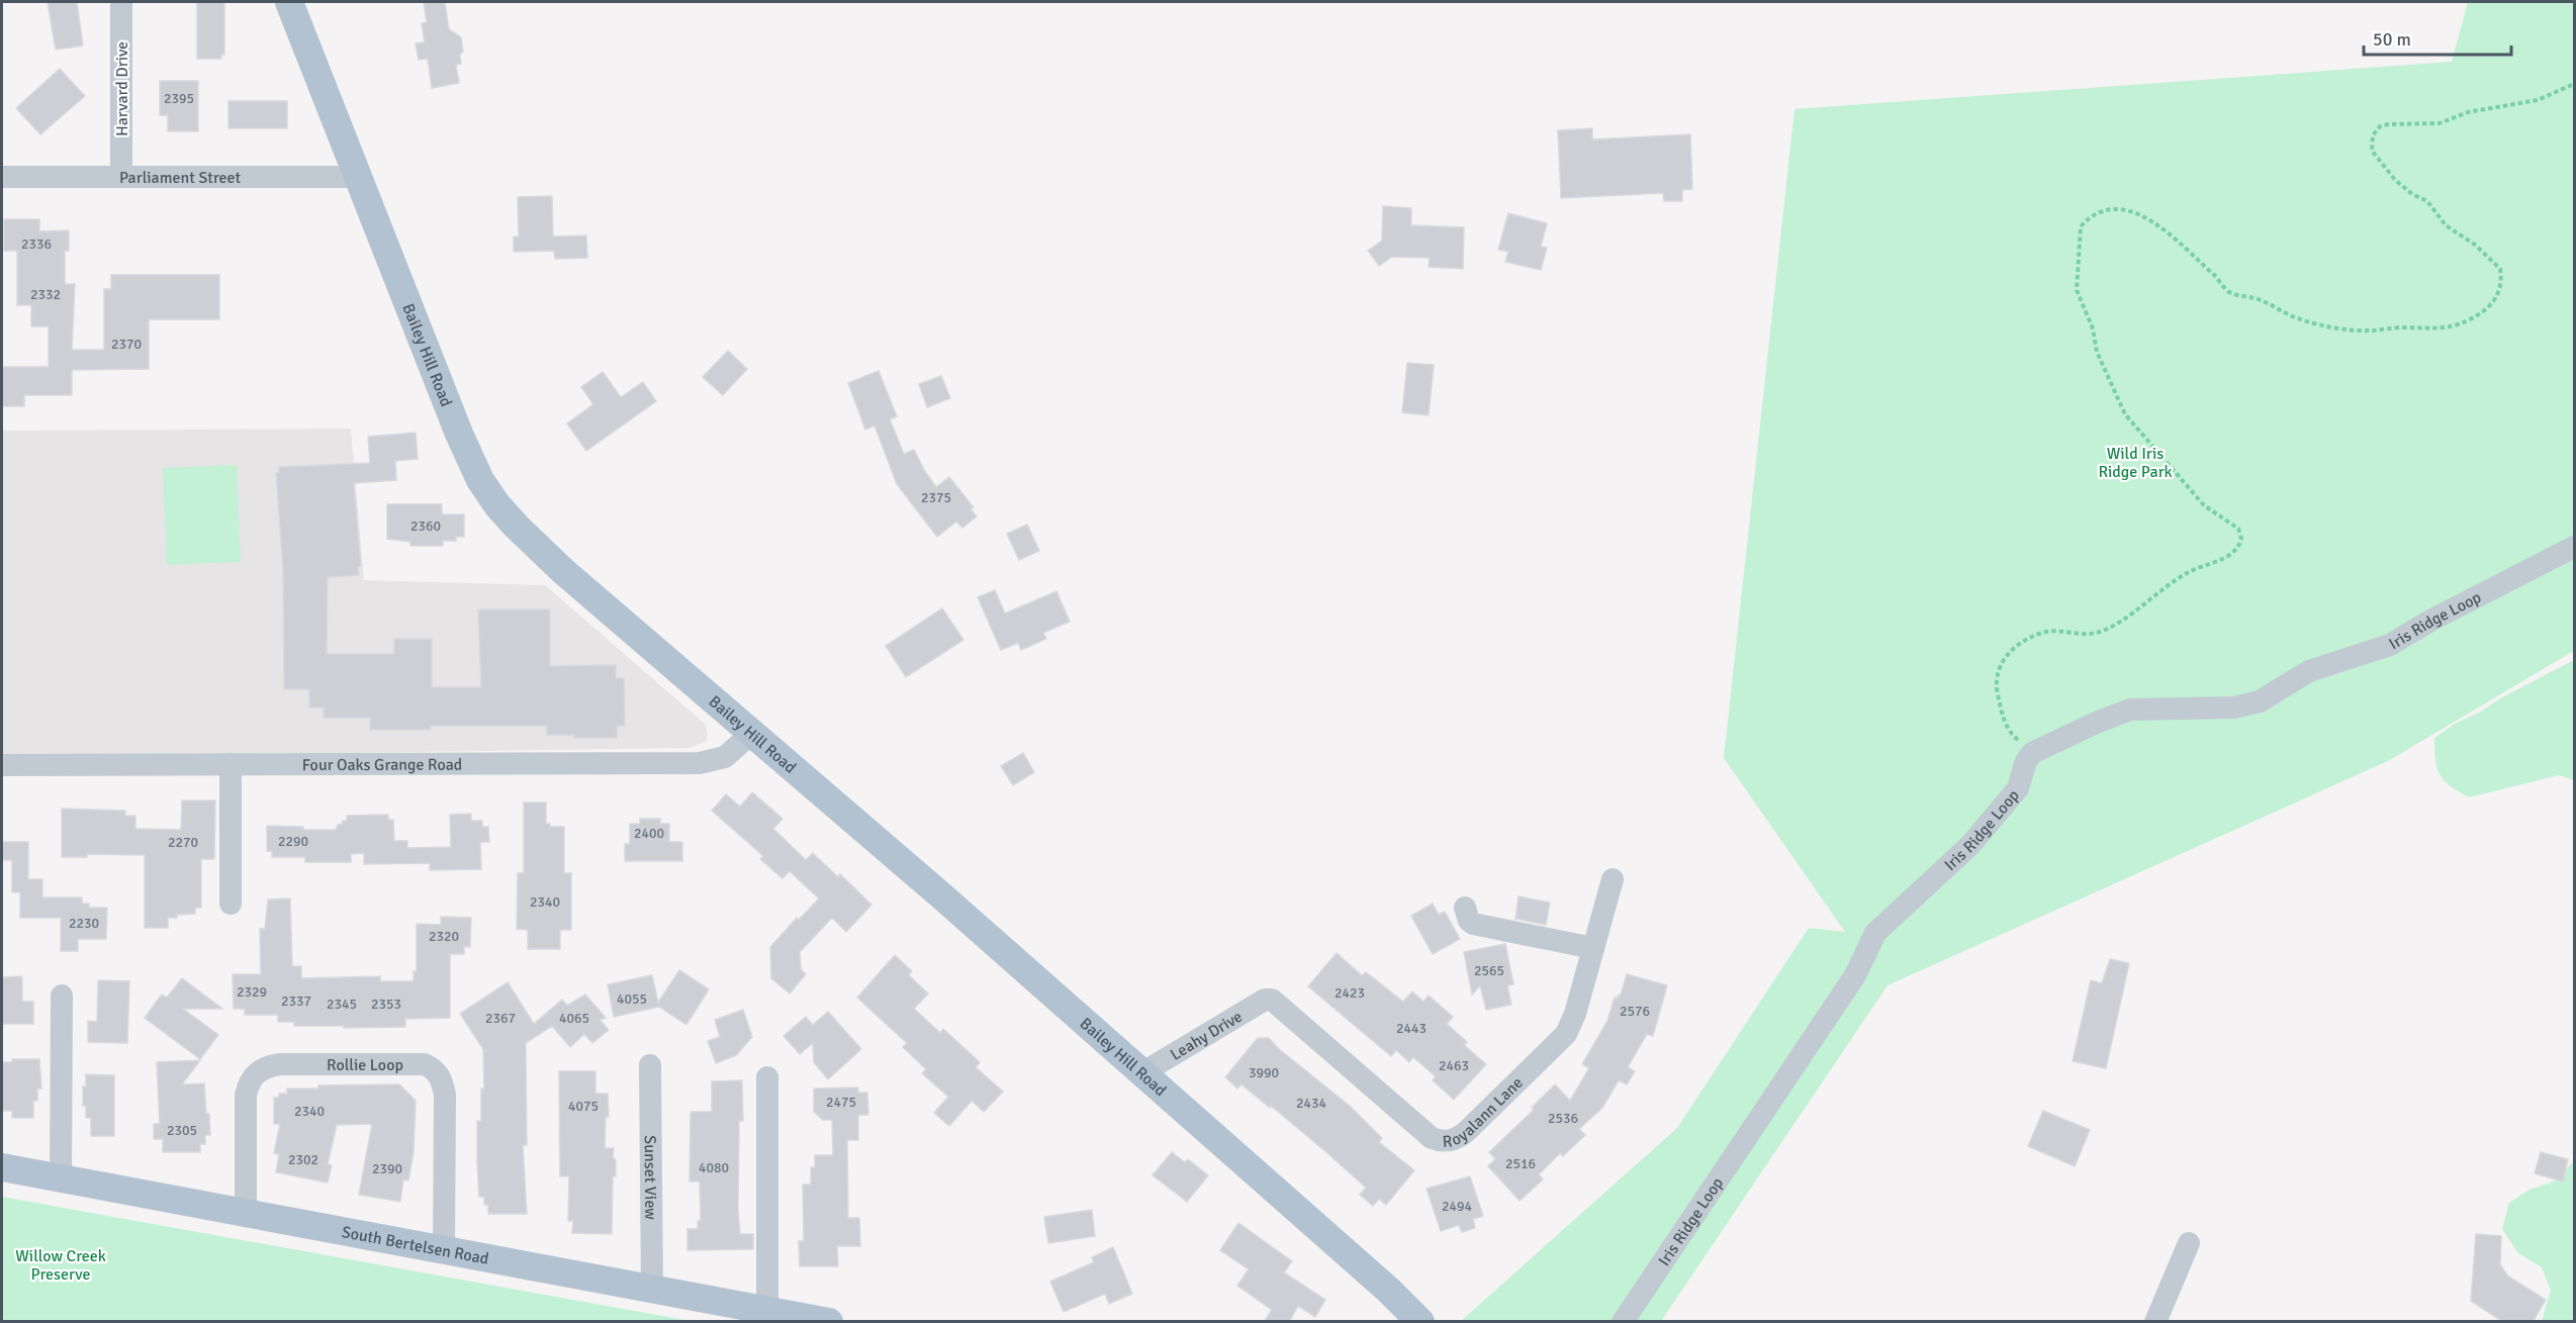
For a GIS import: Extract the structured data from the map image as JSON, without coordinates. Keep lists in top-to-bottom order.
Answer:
{
  "streets": {
    "main road": ["Bailey Hill Road", "South Bertelsen Road"],
    "street": [
      "Harvard Drive",
      "Parliament Street",
      "Iris Ridge Loop",
      "Four Oaks Grange Road",
      "Leahy Drive",
      "Rollie Loop",
      "Royalann Lane",
      "Sunset View"
    ]
  },
  "crossings": [
    ["Harvard Drive", "Parliament Street"],
    ["Parliament Street", "Bailey Hill Road"],
    ["Bailey Hill Road", "Four Oaks Grange Road"],
    ["Bailey Hill Road", "Leahy Drive"],
    ["Leahy Drive", "Royalann Lane"],
    ["Rollie Loop", "South Bertelsen Road"],
    ["Sunset View", "South Bertelsen Road"]
  ],
  "parks": ["Wild Iris Ridge Park", "Willow Creek Preserve"],
  "house_numbers": [
    "2395",
    "2336",
    "2332",
    "2370",
    "2375",
    "2360",
    "2400",
    "2290",
    "2270",
    "2340",
    "2230",
    "2320",
    "2565",
    "2329",
    "2423",
    "4055",
    "2337",
    "2345",
    "2353",
    "2576",
    "2367",
    "4065",
    "2443",
    "2463",
    "3990",
    "2475",
    "2434",
    "4075",
    "2340",
    "2536",
    "2305",
    "2302",
    "2516",
    "4080",
    "2390",
    "2494"
  ],
  "scale_bar": "50 m"
}
